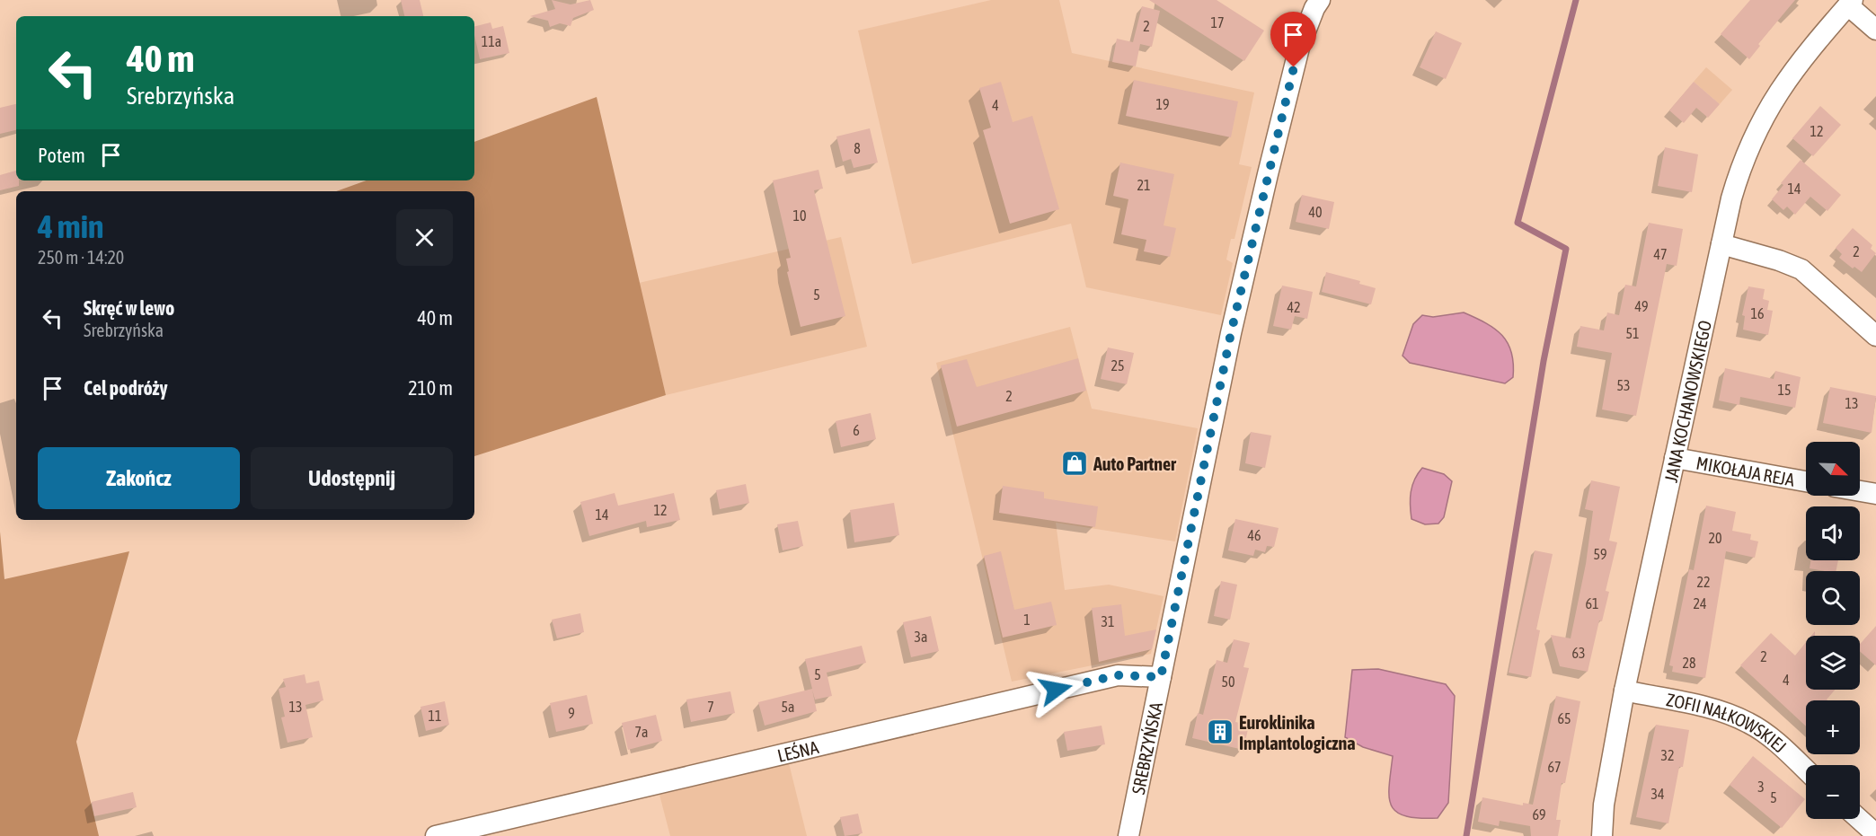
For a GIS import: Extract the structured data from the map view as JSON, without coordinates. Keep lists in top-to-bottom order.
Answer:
{
  "streets": {
    "street": [
      "JANA KOCHANOWSKIEGO",
      "MIKOŁAJA REJA",
      "ZOFII NAŁKOWSKIEJ",
      "SREBRZYŃSKA",
      "LEŚNA"
    ]
  },
  "crossings": [
    ["JANA KOCHANOWSKIEGO", "MIKOŁAJA REJA"],
    ["JANA KOCHANOWSKIEGO", "ZOFII NAŁKOWSKIEJ"],
    ["SREBRZYŃSKA", "LEŚNA"]
  ],
  "places": {
    "shop": ["Auto Partner"],
    "building": ["Euroklinika Implantologiczna"]
  },
  "house_numbers": [
    "17",
    "2",
    "11a",
    "19",
    "4",
    "12",
    "8",
    "21",
    "14",
    "40",
    "10",
    "2",
    "47",
    "5",
    "49",
    "42",
    "16",
    "51",
    "25",
    "53",
    "15",
    "2",
    "13",
    "6",
    "12",
    "14",
    "46",
    "20",
    "59",
    "22",
    "61",
    "24",
    "1",
    "31",
    "3a",
    "63",
    "2",
    "28",
    "5",
    "4",
    "50",
    "13",
    "7",
    "5a",
    "9",
    "11",
    "65",
    "7a",
    "32",
    "67",
    "3",
    "34",
    "5",
    "69"
  ],
  "north": "bottom right",
  "page": {
    "turn": ["40 m", "Srebrzyńska"],
    "then": "Potem",
    "heading": ["4 min", "250 m · 14:20"],
    "list": [
      {
        "name": "Skręć w lewo",
        "note": "Srebrzyńska",
        "value": "40 m"
      },
      {
        "name": "Cel podróży",
        "value": "210 m"
      }
    ],
    "buttons": ["Zakończ", "Udostępnij"],
    "map_buttons": ["+", "−"]
  }
}
